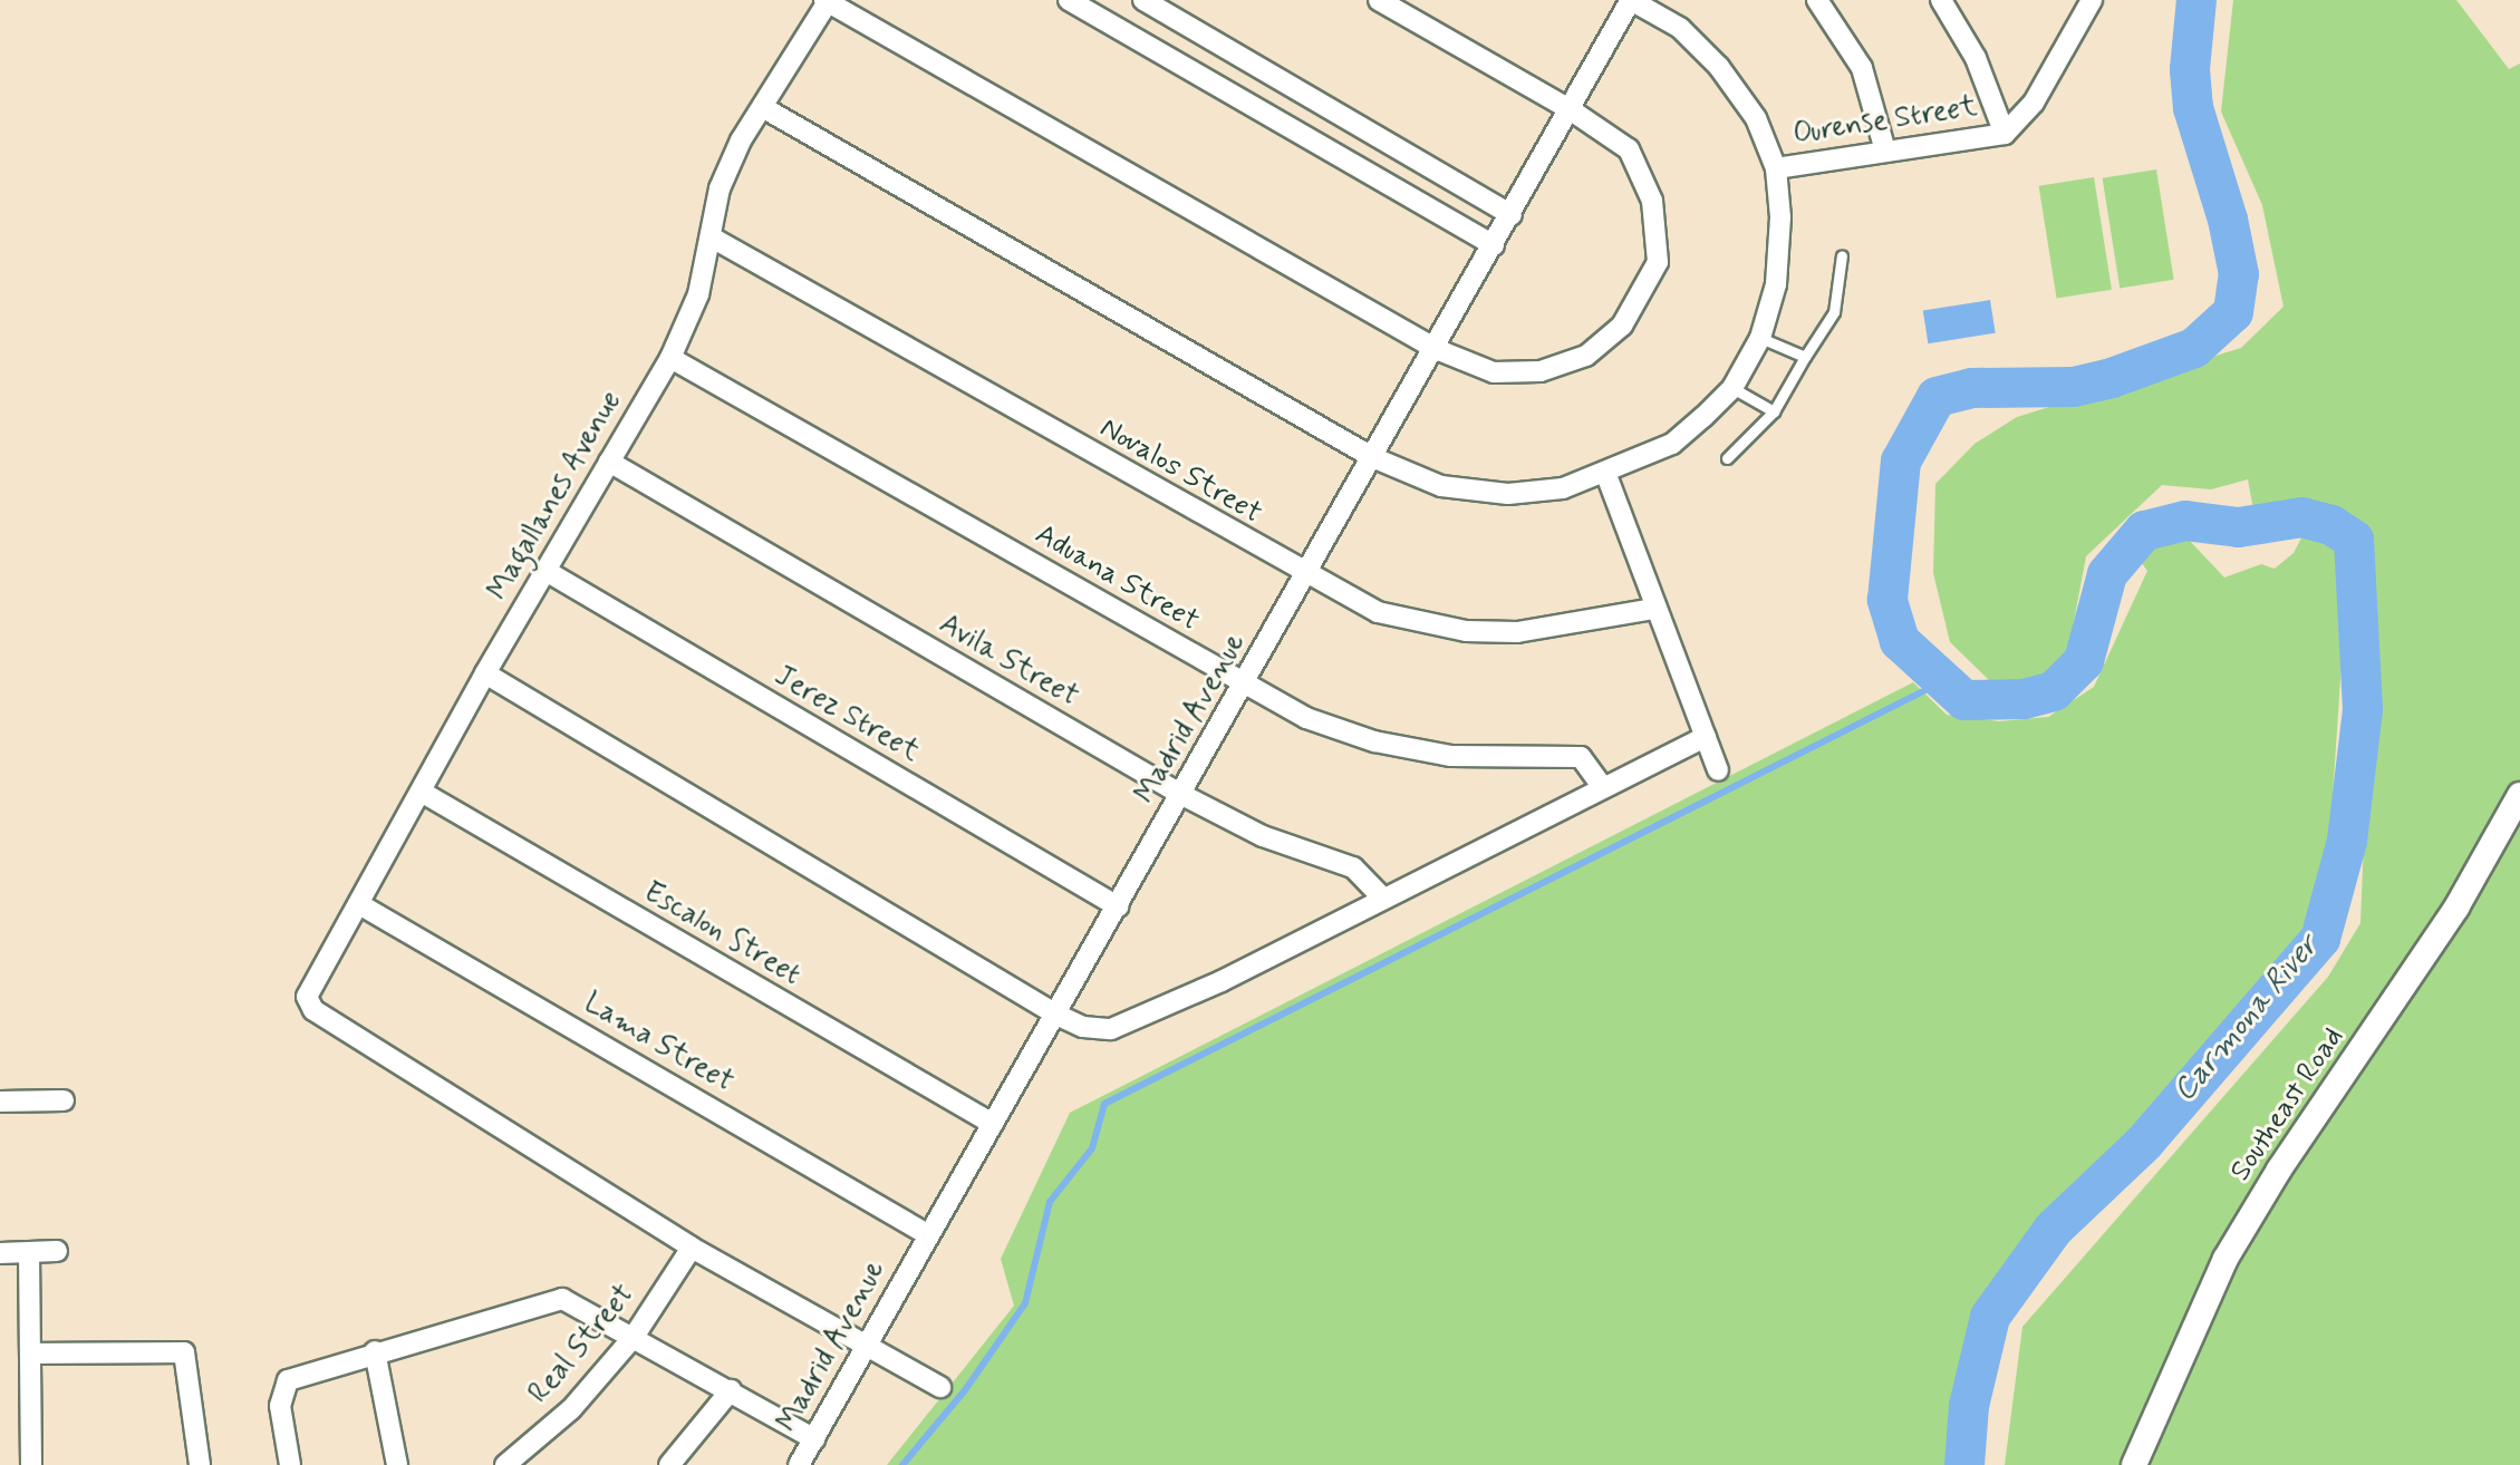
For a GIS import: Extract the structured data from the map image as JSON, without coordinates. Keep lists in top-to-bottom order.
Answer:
{
  "streets": {
    "street": [
      "Ourense Street",
      "Novalos Street",
      "Magallanes Avenue",
      "Aduana Street",
      "Avila Street",
      "Jerez Street",
      "Madrid Avenue",
      "Escalon Street",
      "Lama Street",
      "Southeast Road",
      "Real Street"
    ]
  },
  "crossings": [
    ["Novalos Street", "Magallanes Avenue"],
    ["Novalos Street", "Madrid Avenue"],
    ["Magallanes Avenue", "Aduana Street"],
    ["Magallanes Avenue", "Avila Street"],
    ["Magallanes Avenue", "Jerez Street"],
    ["Magallanes Avenue", "Escalon Street"],
    ["Magallanes Avenue", "Lama Street"],
    ["Magallanes Avenue", "Real Street"],
    ["Aduana Street", "Madrid Avenue"],
    ["Avila Street", "Madrid Avenue"],
    ["Jerez Street", "Madrid Avenue"],
    ["Madrid Avenue", "Escalon Street"],
    ["Madrid Avenue", "Lama Street"]
  ],
  "water": ["Carmona River"]
}
